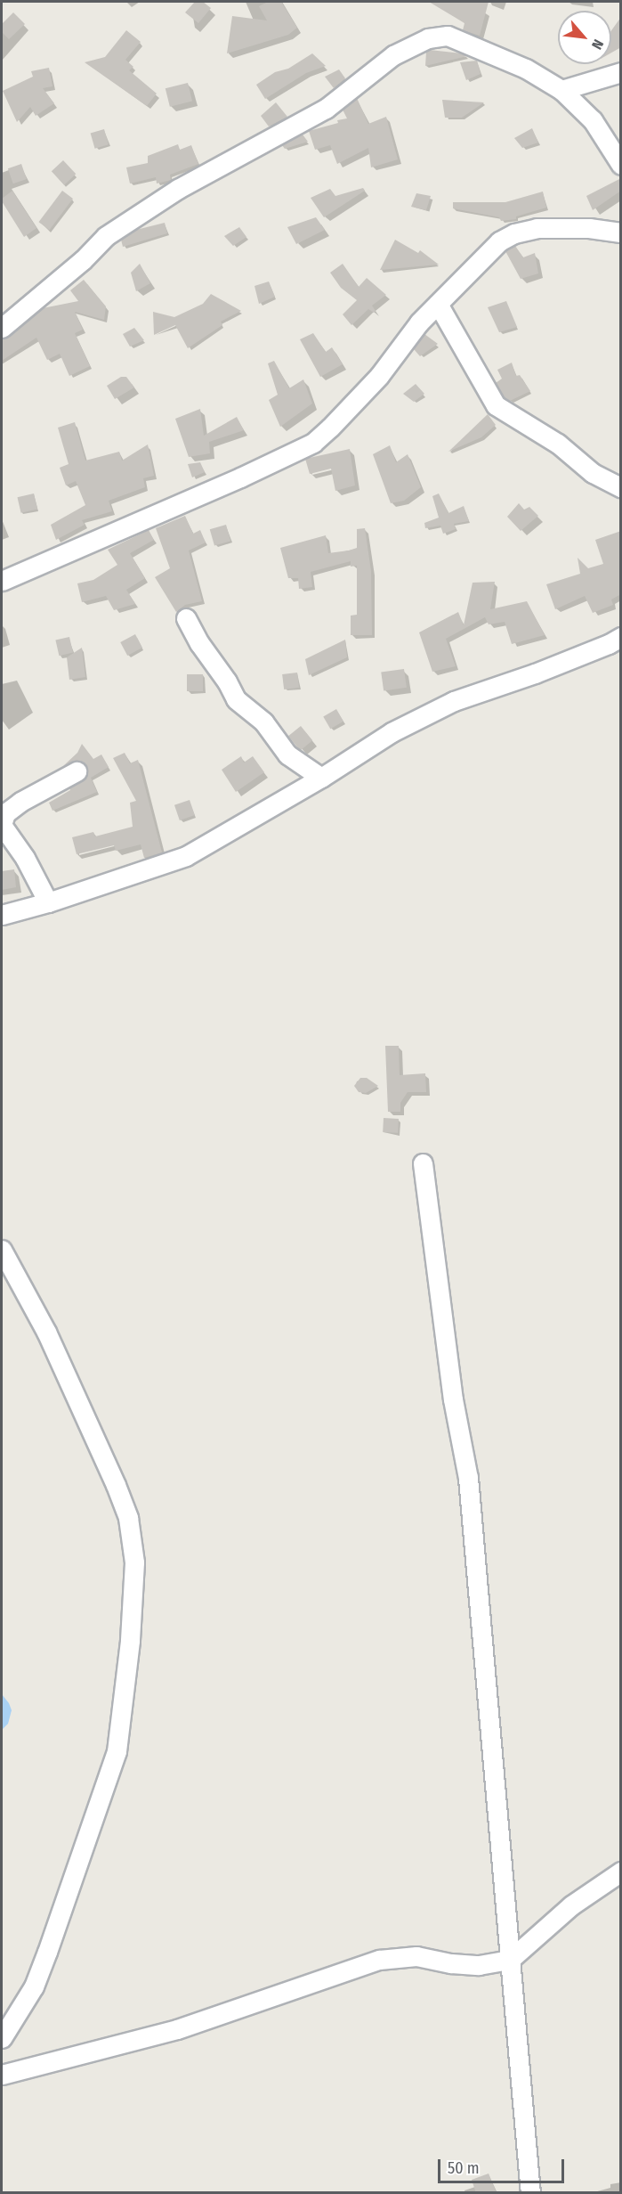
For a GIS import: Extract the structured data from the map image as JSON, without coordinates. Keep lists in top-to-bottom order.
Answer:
{
  "scale_bar": "50 m",
  "north": "bottom right"
}
